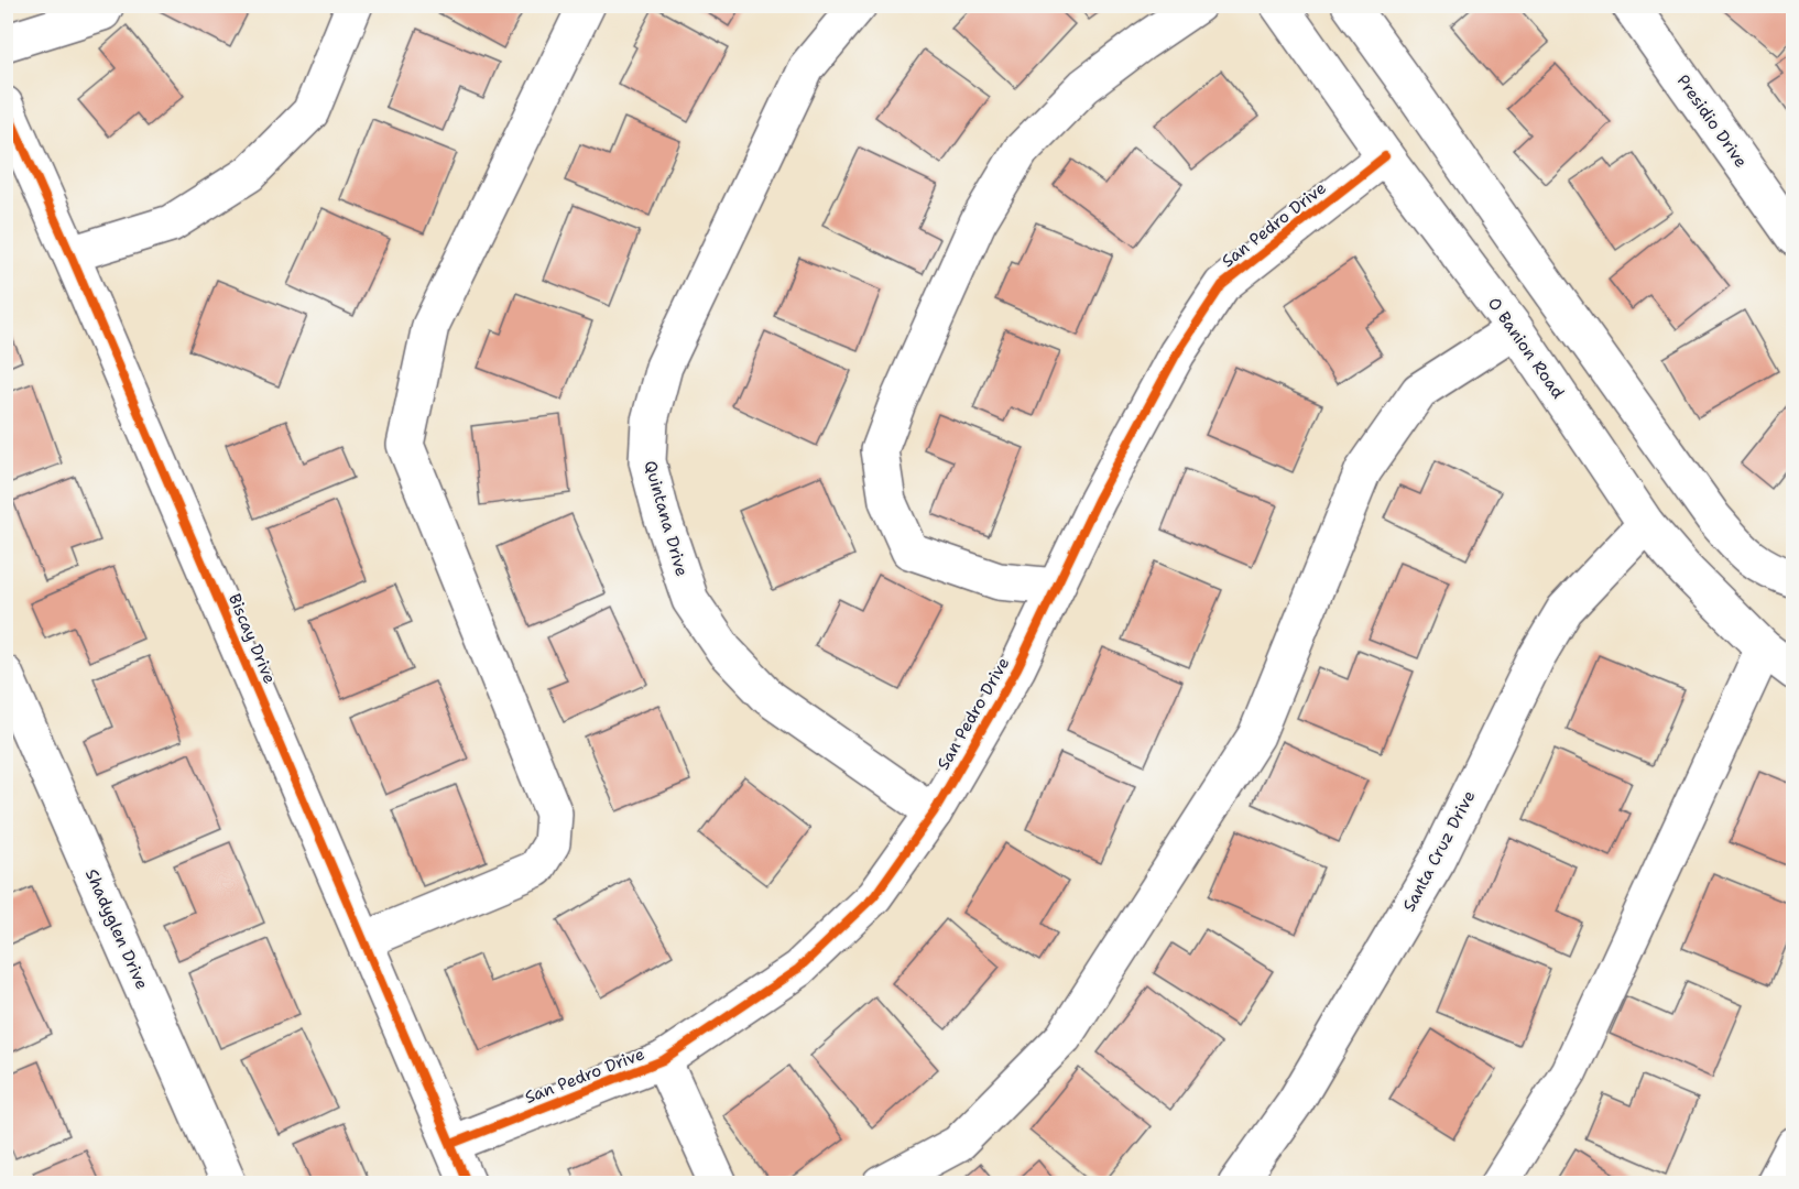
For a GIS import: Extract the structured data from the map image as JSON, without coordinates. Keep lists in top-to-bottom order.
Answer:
{
  "streets": {
    "street": [
      "Presidio Drive",
      "San Pedro Drive",
      "O Banion Road",
      "Quintana Drive",
      "Biscay Drive",
      "Santa Cruz Drive",
      "Shadyglen Drive"
    ]
  },
  "crossings": [
    ["San Pedro Drive", "O Banion Road"],
    ["San Pedro Drive", "Quintana Drive"],
    ["San Pedro Drive", "Biscay Drive"],
    ["O Banion Road", "Santa Cruz Drive"]
  ]
}
